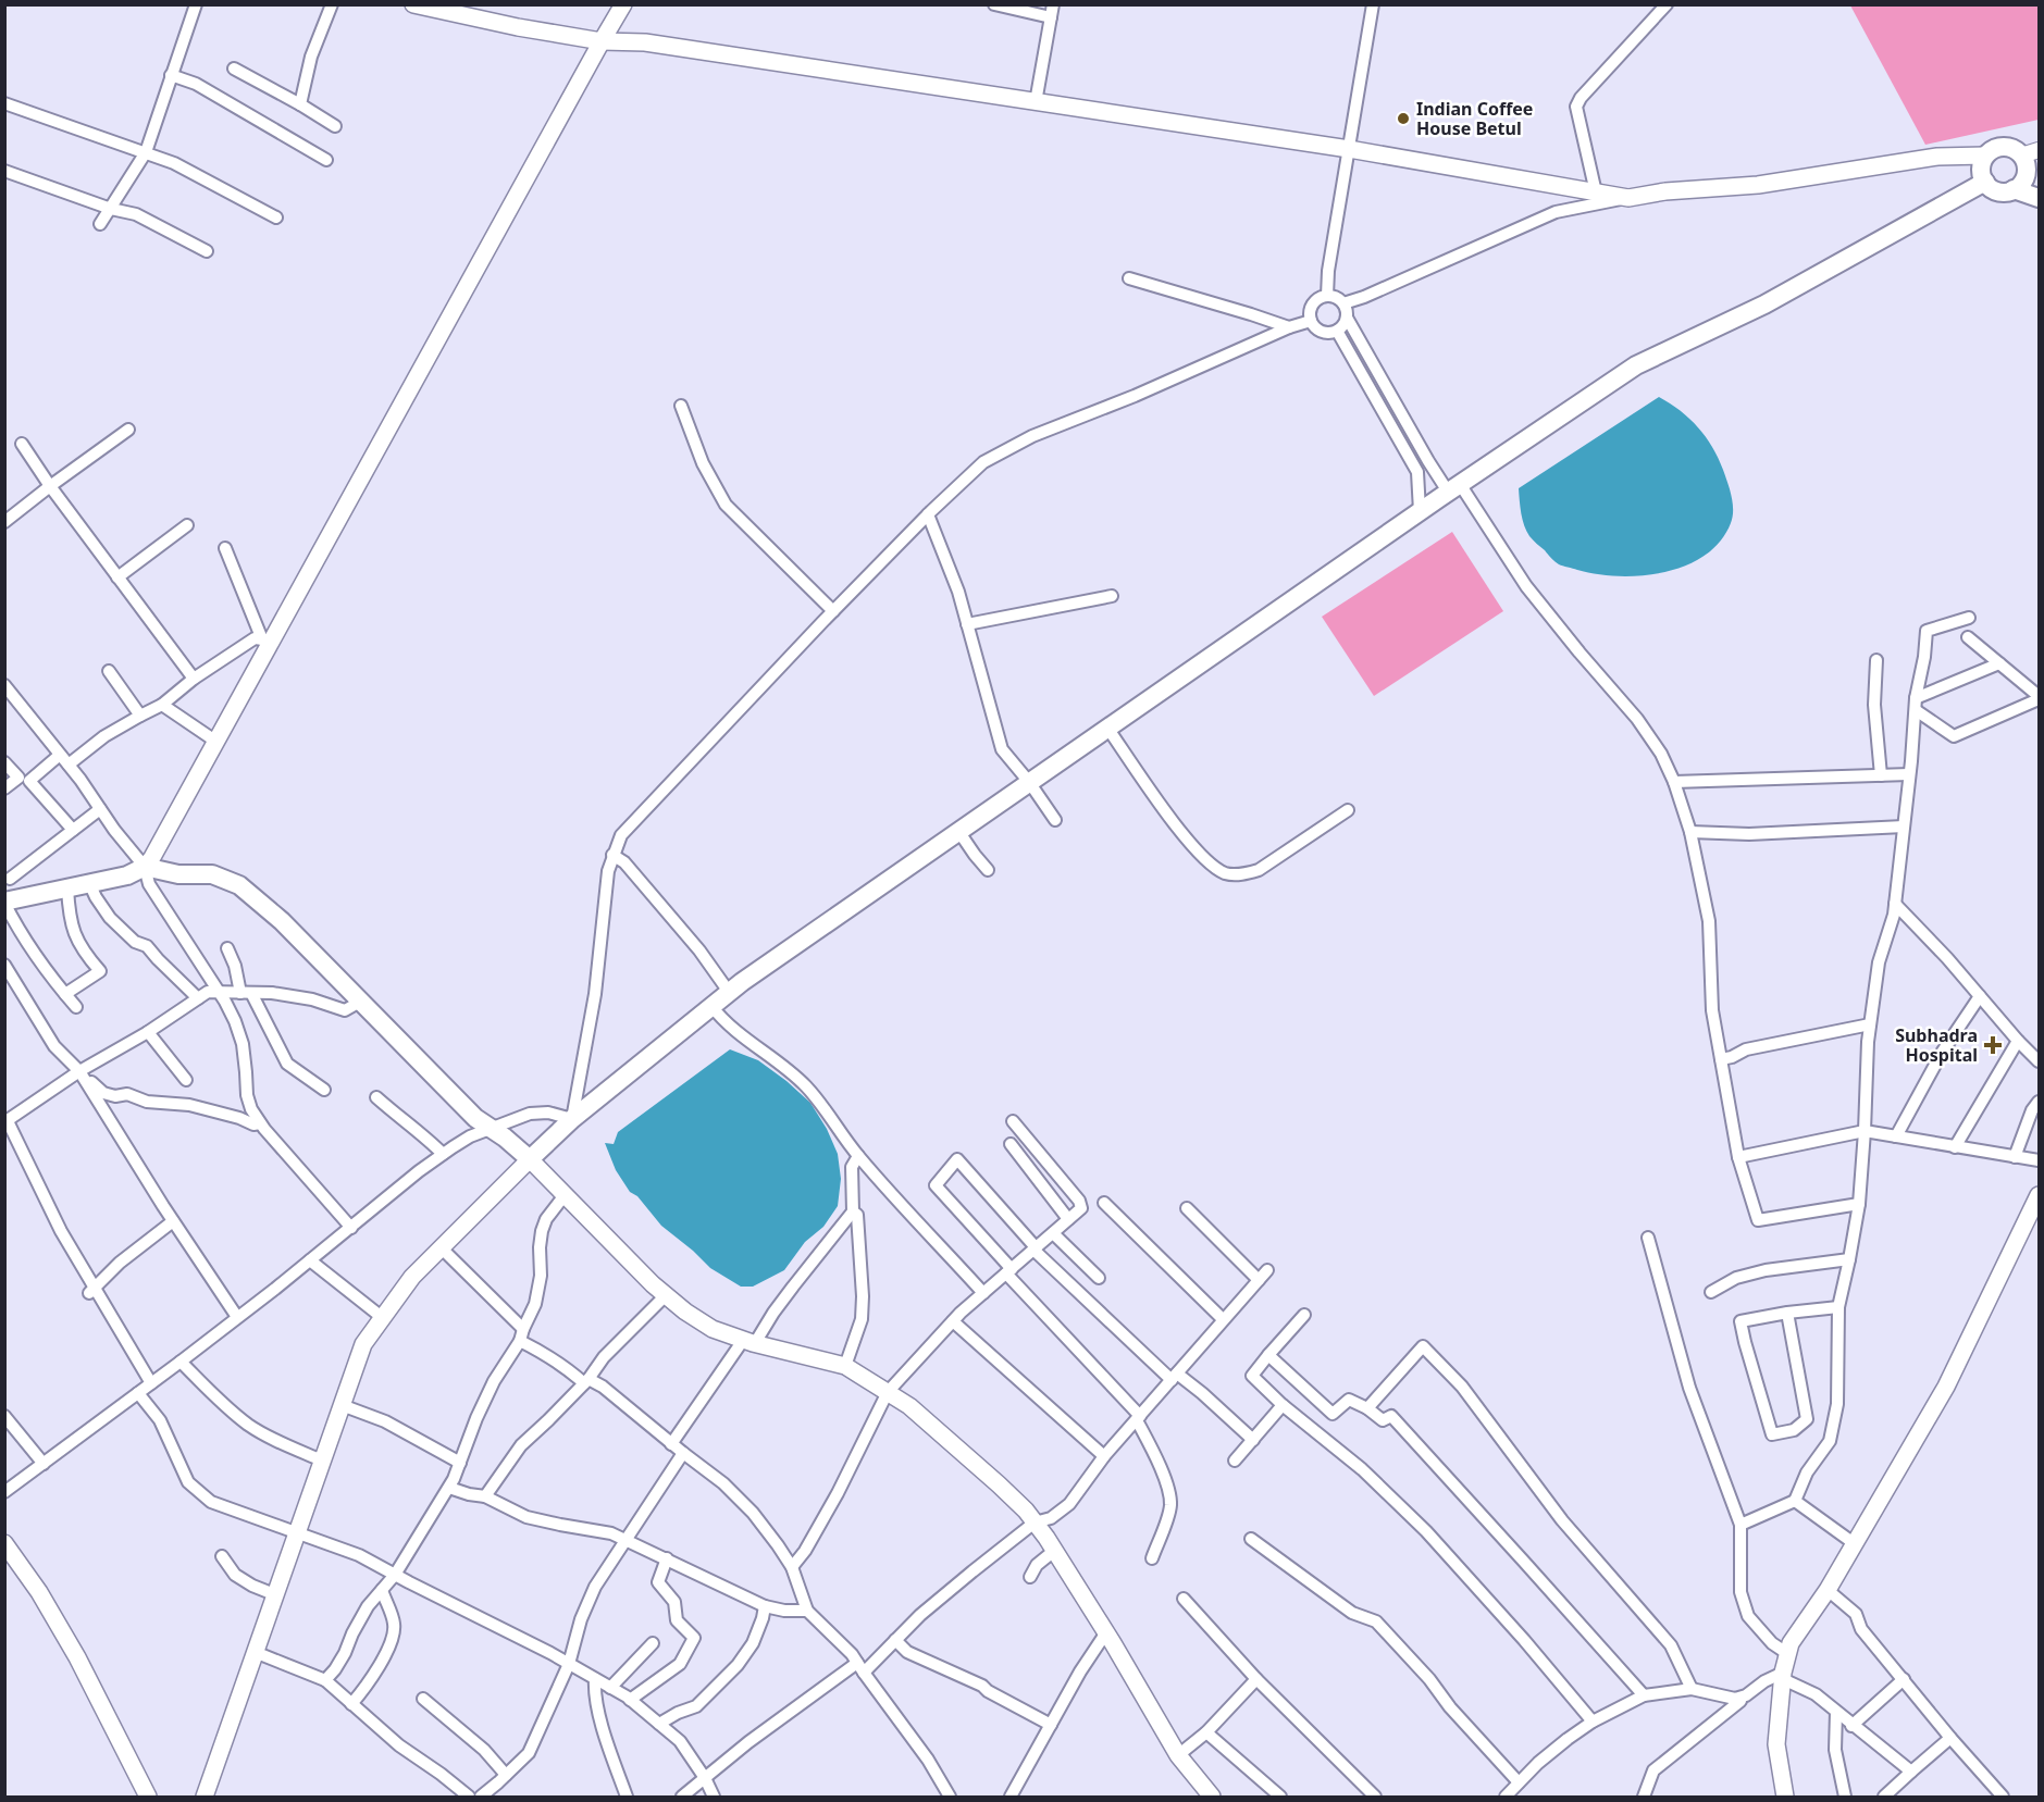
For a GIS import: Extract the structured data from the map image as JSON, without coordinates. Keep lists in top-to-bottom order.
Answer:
{
  "places": {
    "other": ["Indian Coffee House Betul"],
    "health": ["Subhadra Hospital"]
  }
}
